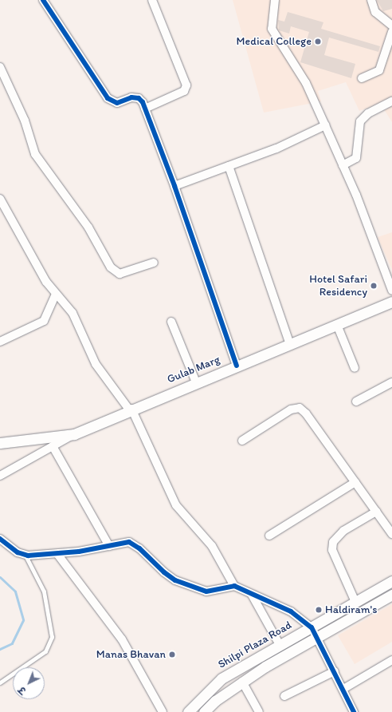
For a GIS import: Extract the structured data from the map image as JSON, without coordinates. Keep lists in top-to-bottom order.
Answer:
{
  "streets": {
    "street": ["Gulab Marg", "Shilpi Plaza Road"]
  },
  "places": [
    "Medical College",
    "Hotel Safari Residency",
    "Haldiram's",
    "Manas Bhavan"
  ],
  "north": "bottom left"
}
